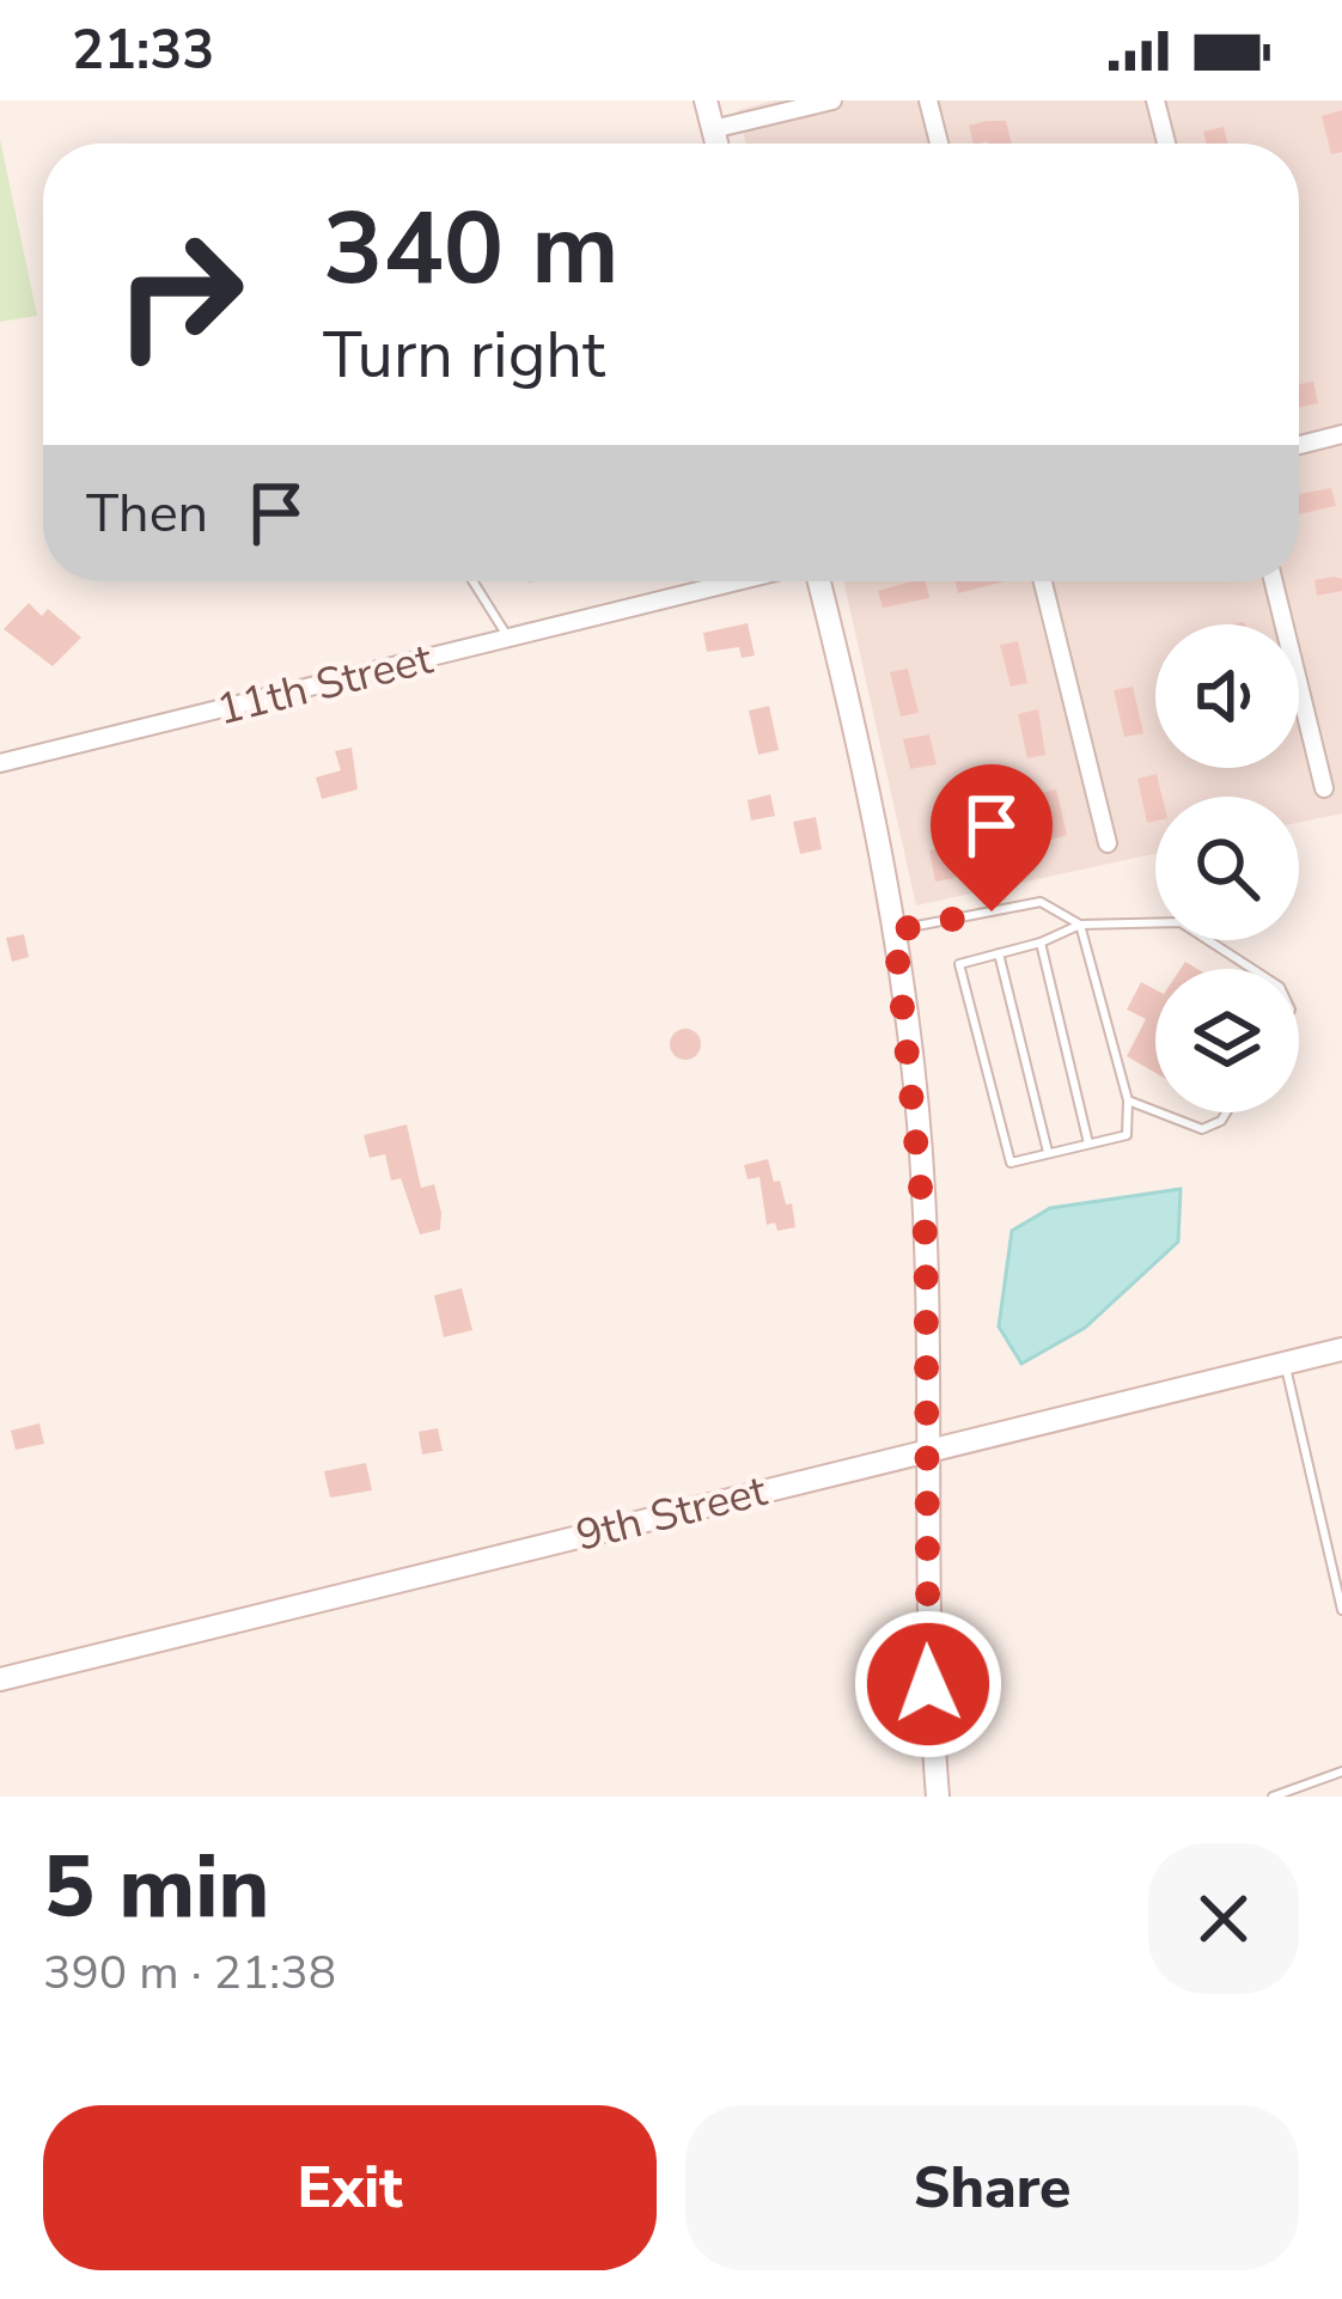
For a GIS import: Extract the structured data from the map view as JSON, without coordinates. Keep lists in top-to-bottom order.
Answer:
{
  "streets": {
    "street": ["11th Street", "9th Street"]
  },
  "page": {
    "status": "21:33",
    "turn": ["340 m", "Turn right"],
    "then": "Then",
    "heading": ["5 min", "390 m · 21:38"],
    "buttons": ["Exit", "Share"]
  }
}
